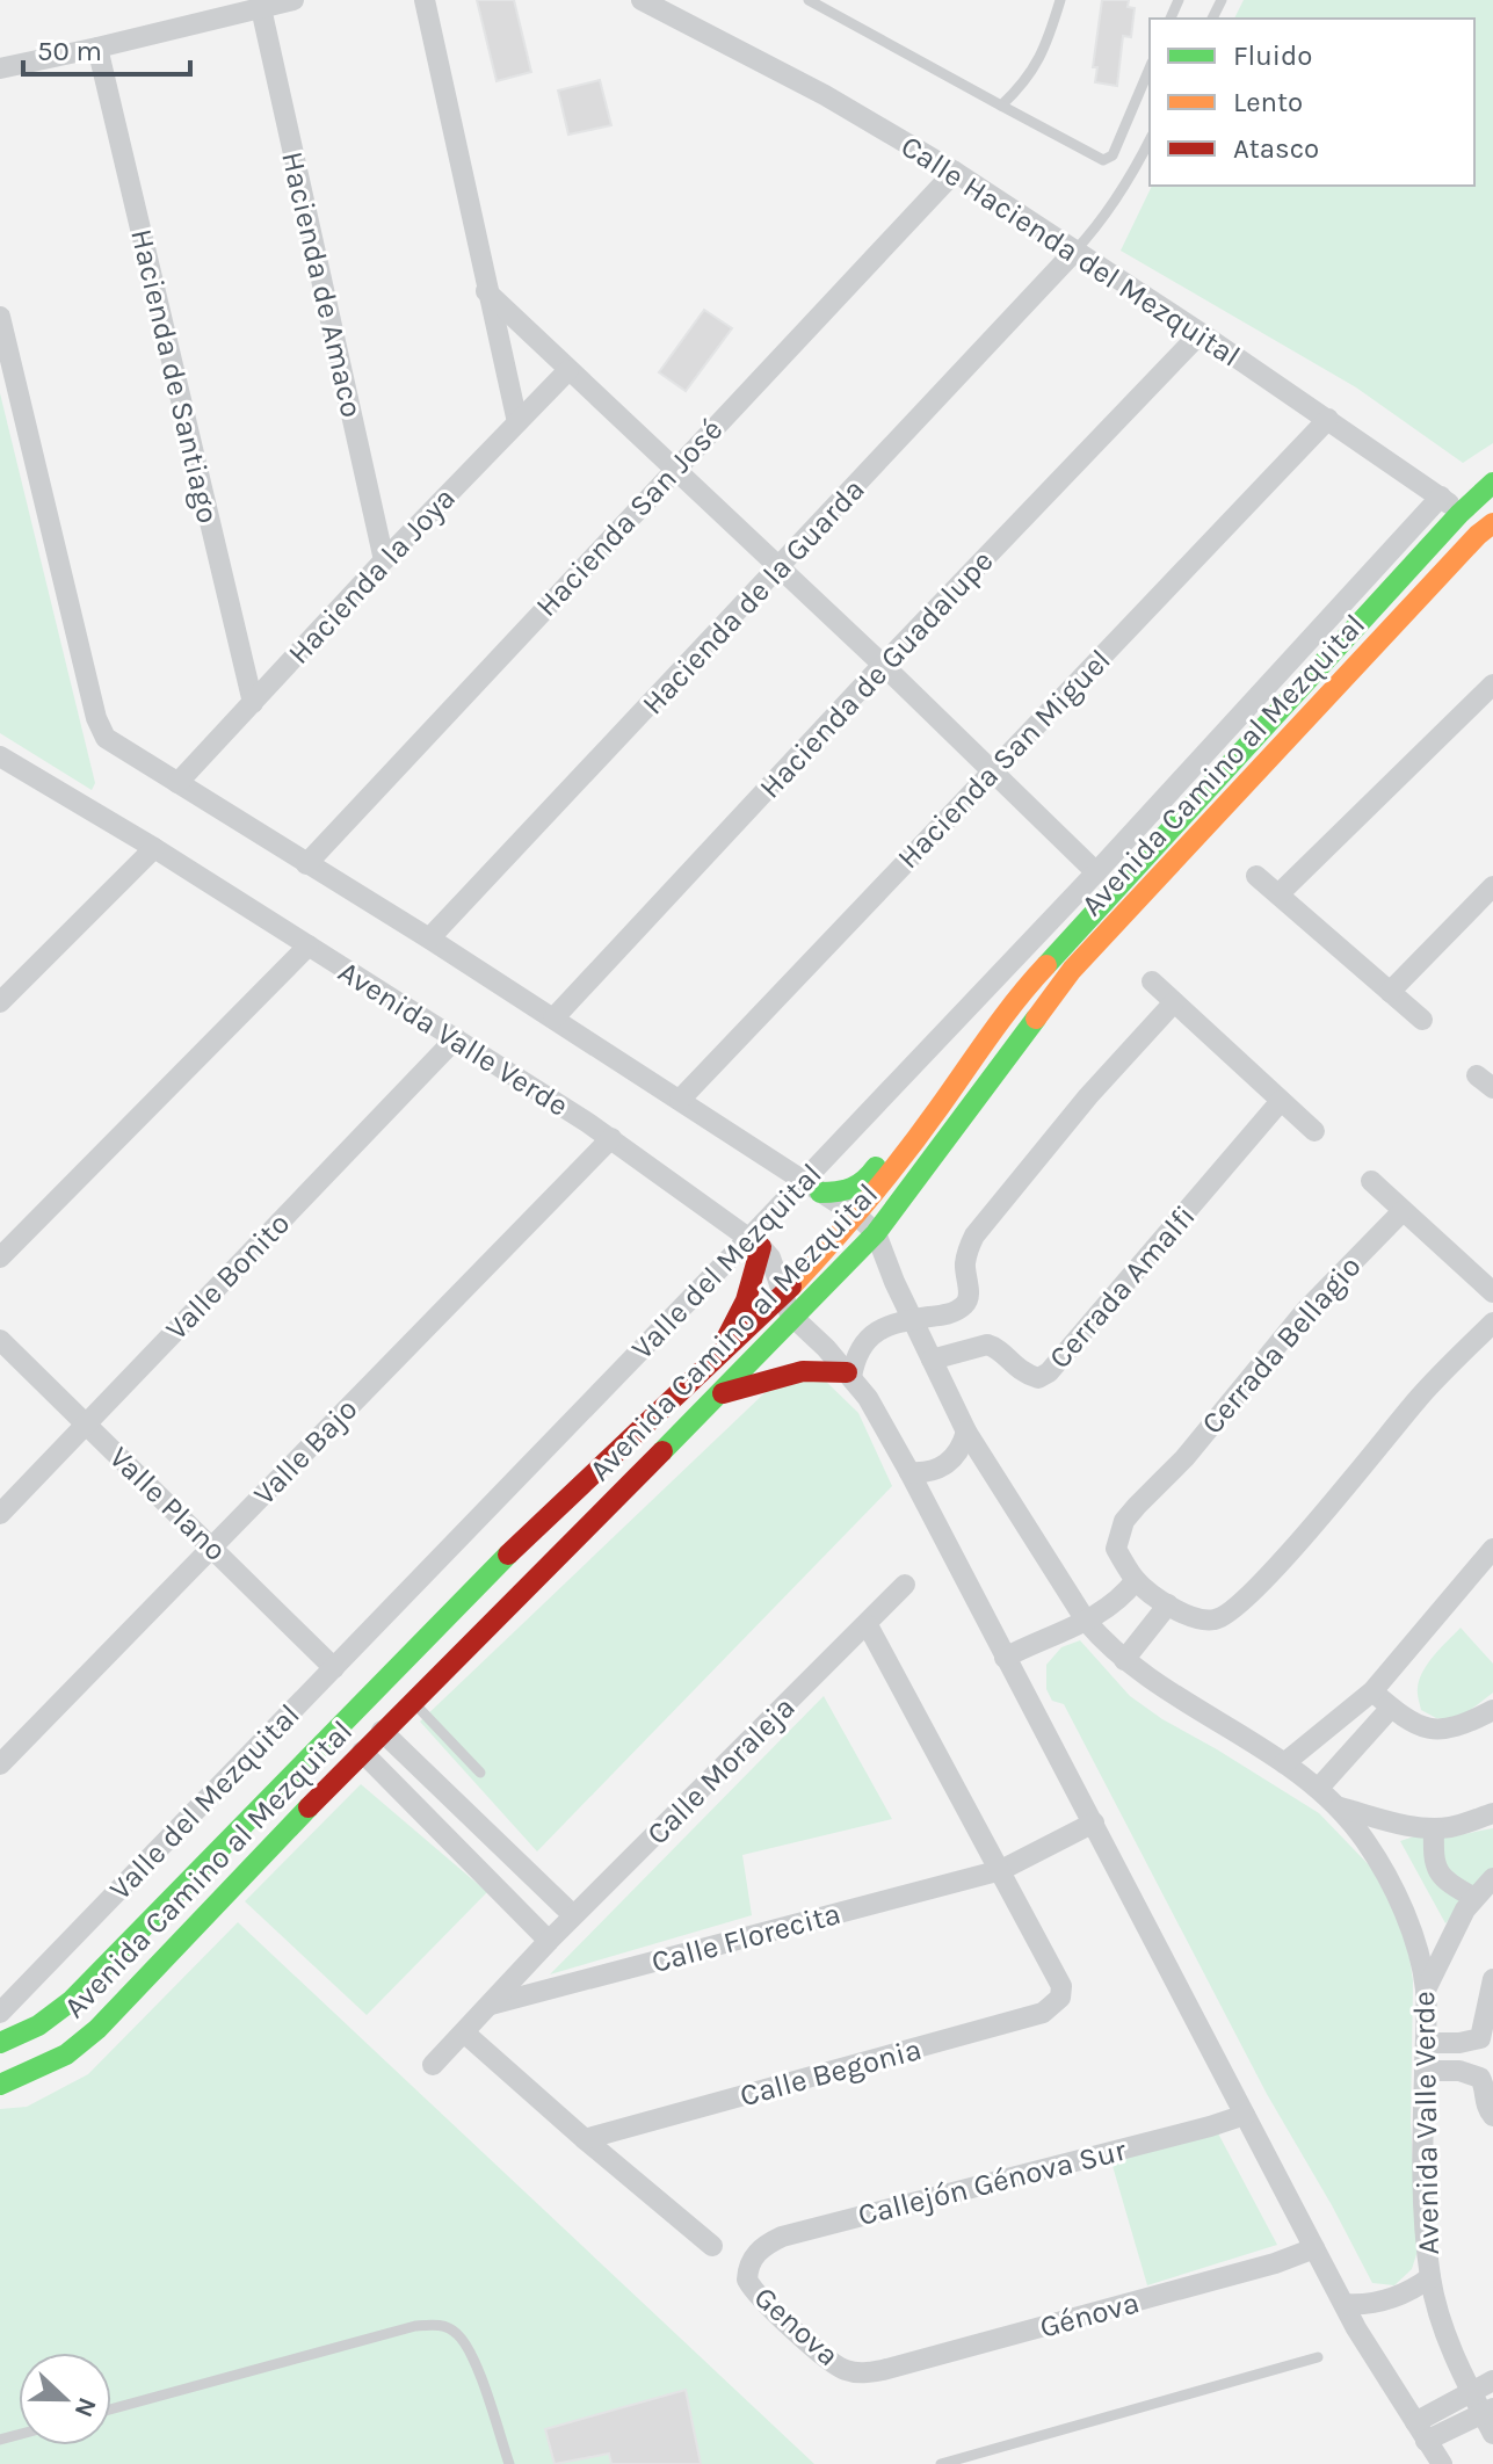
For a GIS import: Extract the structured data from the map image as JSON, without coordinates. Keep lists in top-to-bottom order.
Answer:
{
  "streets": {
    "main road": ["Avenida Camino al Mezquital"],
    "street": [
      "Calle Hacienda del Mezquital",
      "Hacienda de Amaco",
      "Hacienda de Santiago",
      "Hacienda San José",
      "Hacienda la Joya",
      "Hacienda de la Guarda",
      "Hacienda de Guadalupe",
      "Hacienda San Miguel",
      "Avenida Valle Verde",
      "Valle del Mezquital",
      "Valle Bonito",
      "Cerrada Amalfi",
      "Cerrada Bellagio",
      "Valle Bajo",
      "Valle Plano",
      "Calle Moraleja",
      "Calle Florecita",
      "Calle Begonia",
      "Callejón Génova Sur",
      "Génova",
      "Genova"
    ]
  },
  "crossings": [
    ["Calle Hacienda del Mezquital", "Hacienda San José"],
    ["Calle Hacienda del Mezquital", "Hacienda de la Guarda"],
    ["Calle Hacienda del Mezquital", "Hacienda de Guadalupe"],
    ["Calle Hacienda del Mezquital", "Hacienda San Miguel"],
    ["Calle Hacienda del Mezquital", "Avenida Camino al Mezquital"],
    ["Calle Hacienda del Mezquital", "Valle del Mezquital"],
    ["Hacienda de Amaco", "Hacienda la Joya"],
    ["Hacienda de Santiago", "Hacienda la Joya"],
    ["Hacienda San José", "Avenida Valle Verde"],
    ["Hacienda la Joya", "Avenida Valle Verde"],
    ["Hacienda de la Guarda", "Avenida Valle Verde"],
    ["Hacienda de Guadalupe", "Avenida Valle Verde"],
    ["Hacienda San Miguel", "Avenida Valle Verde"],
    ["Avenida Camino al Mezquital", "Avenida Valle Verde"],
    ["Avenida Valle Verde", "Valle del Mezquital"],
    ["Avenida Valle Verde", "Valle Bonito"],
    ["Avenida Valle Verde", "Cerrada Amalfi"],
    ["Avenida Valle Verde", "Valle Bajo"],
    ["Avenida Valle Verde", "Calle Florecita"],
    ["Avenida Valle Verde", "Callejón Génova Sur"],
    ["Avenida Valle Verde", "Génova"],
    ["Valle del Mezquital", "Valle Plano"],
    ["Valle Bonito", "Valle Plano"],
    ["Valle Bajo", "Valle Plano"],
    ["Calle Moraleja", "Calle Florecita"],
    ["Calle Florecita", "Calle Begonia"],
    ["Callejón Génova Sur", "Genova"],
    ["Génova", "Genova"]
  ],
  "legend": ["Fluido", "Lento", "Atasco"],
  "scale_bar": "50 m",
  "north": "right"
}
